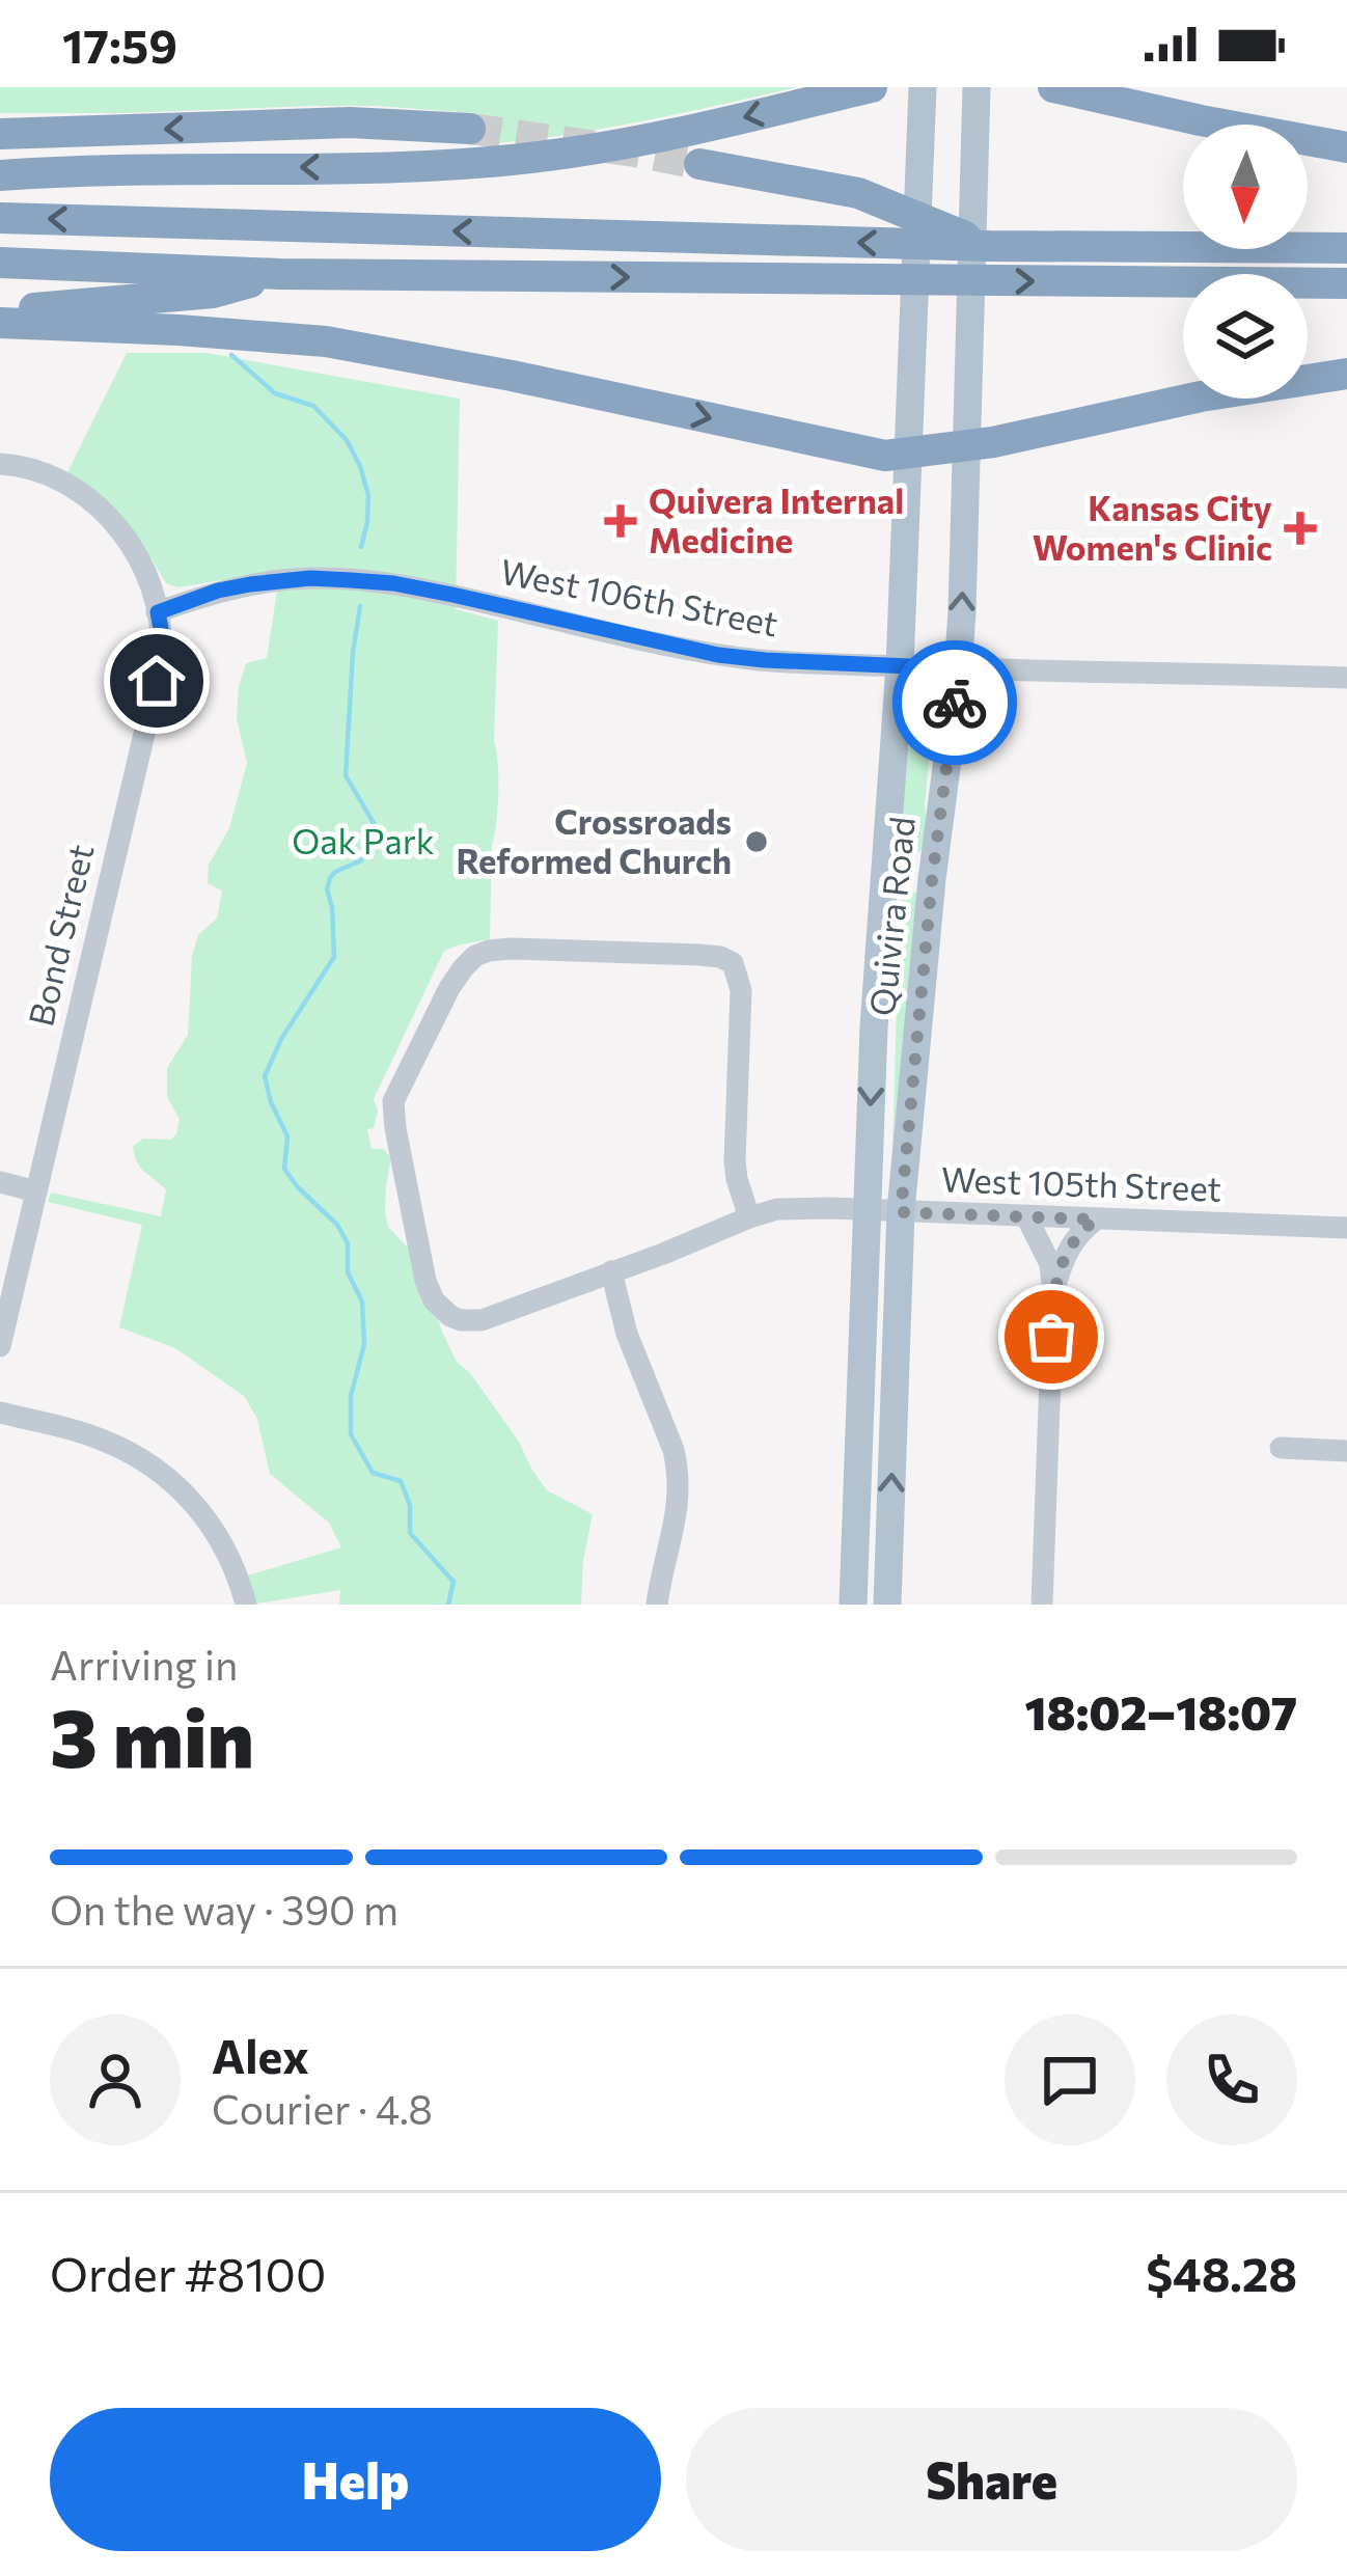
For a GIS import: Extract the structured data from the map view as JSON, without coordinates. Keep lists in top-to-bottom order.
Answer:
{
  "streets": {
    "main road": ["Quivira Road"],
    "street": ["West 106th Street", "Bond Street", "West 105th Street"]
  },
  "crossings": [
    ["West 106th Street", "Quivira Road"],
    ["West 106th Street", "Bond Street"],
    ["Quivira Road", "West 105th Street"]
  ],
  "parks": ["Oak Park"],
  "places": {
    "health": ["Quivera Internal Medicine", "Kansas City Women's Clinic"],
    "other": ["Crossroads Reformed Church"]
  },
  "north": "bottom",
  "page": {
    "status": "17:59",
    "heading": ["3 min", "Arriving in", "18:02–18:07"],
    "panel": [
      "Alex",
      "Courier · 4.8",
      "Order #8100",
      "$48.28"
    ],
    "bar": "On the way · 390 m",
    "buttons": ["Help", "Share"]
  }
}
